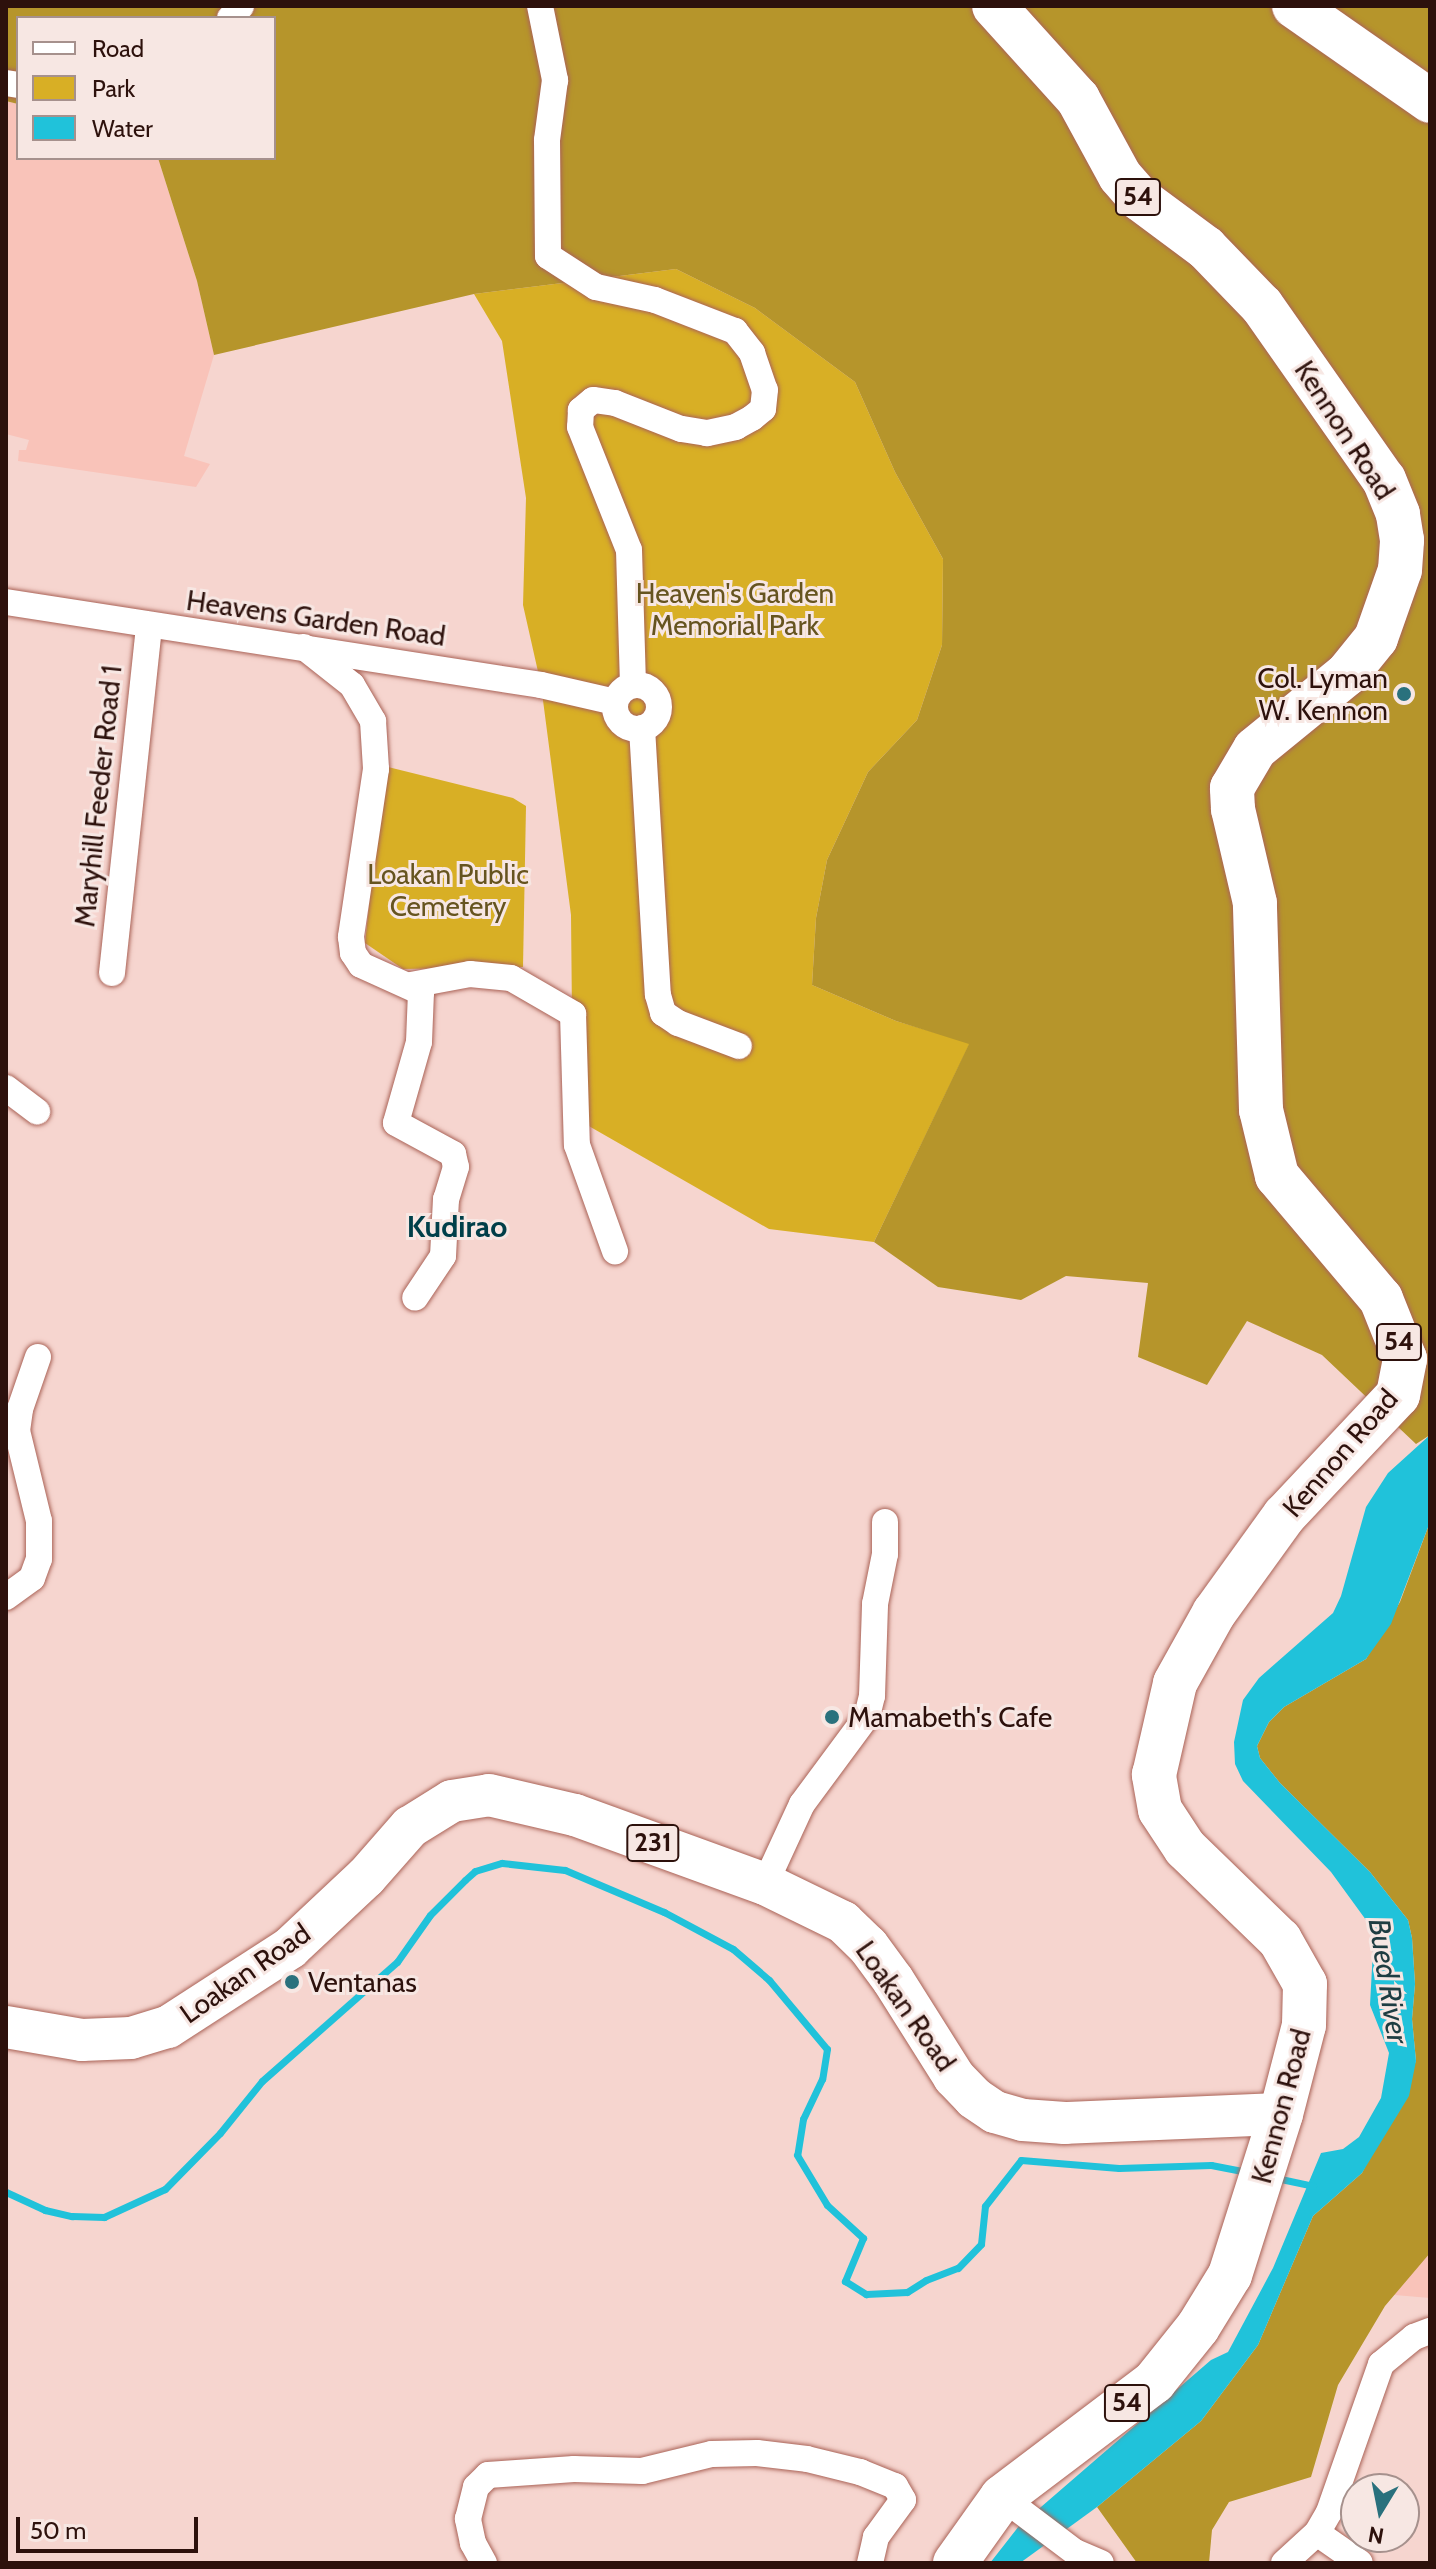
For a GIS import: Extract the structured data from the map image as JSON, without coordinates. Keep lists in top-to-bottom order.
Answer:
{
  "streets": {
    "highway": ["54", "Kennon Road"],
    "main road": ["231", "Loakan Road"],
    "street": ["Heavens Garden Road", "Maryhill Feeder Road 1"]
  },
  "crossings": [
    ["Kennon Road", "Loakan Road"],
    ["Heavens Garden Road", "Maryhill Feeder Road 1"]
  ],
  "districts": ["Kudirao"],
  "water": ["Bued River"],
  "parks": ["Heaven's Garden Memorial Park", "Loakan Public Cemetery"],
  "places": ["Col. Lyman W. Kennon", "Mamabeth's Cafe", "Ventanas"],
  "legend": ["Road", "Park", "Water"],
  "scale_bar": "50 m",
  "north": "bottom"
}
